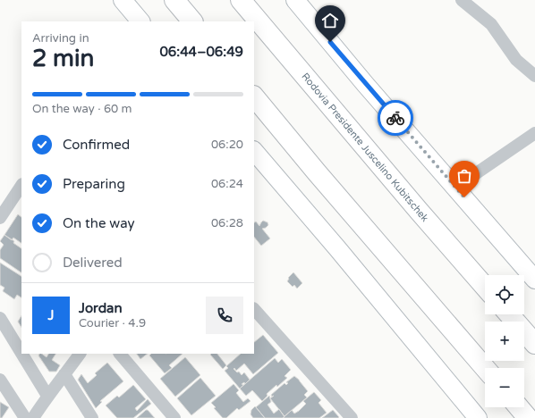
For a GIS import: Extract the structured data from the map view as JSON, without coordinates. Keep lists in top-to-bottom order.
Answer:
{
  "streets": {
    "highway": ["Rodovia Presidente Juscelino Kubitschek"]
  },
  "page": {
    "heading": ["2 min", "Arriving in", "06:44–06:49"],
    "panel": ["Jordan", "Courier · 4.9"],
    "bar": "On the way · 60 m",
    "list": [
      ["Confirmed", "06:20"],
      ["Preparing", "06:24"],
      ["On the way", "06:28"],
      "Delivered"
    ],
    "map_buttons": ["+", "−"],
    "round": "J"
  }
}
